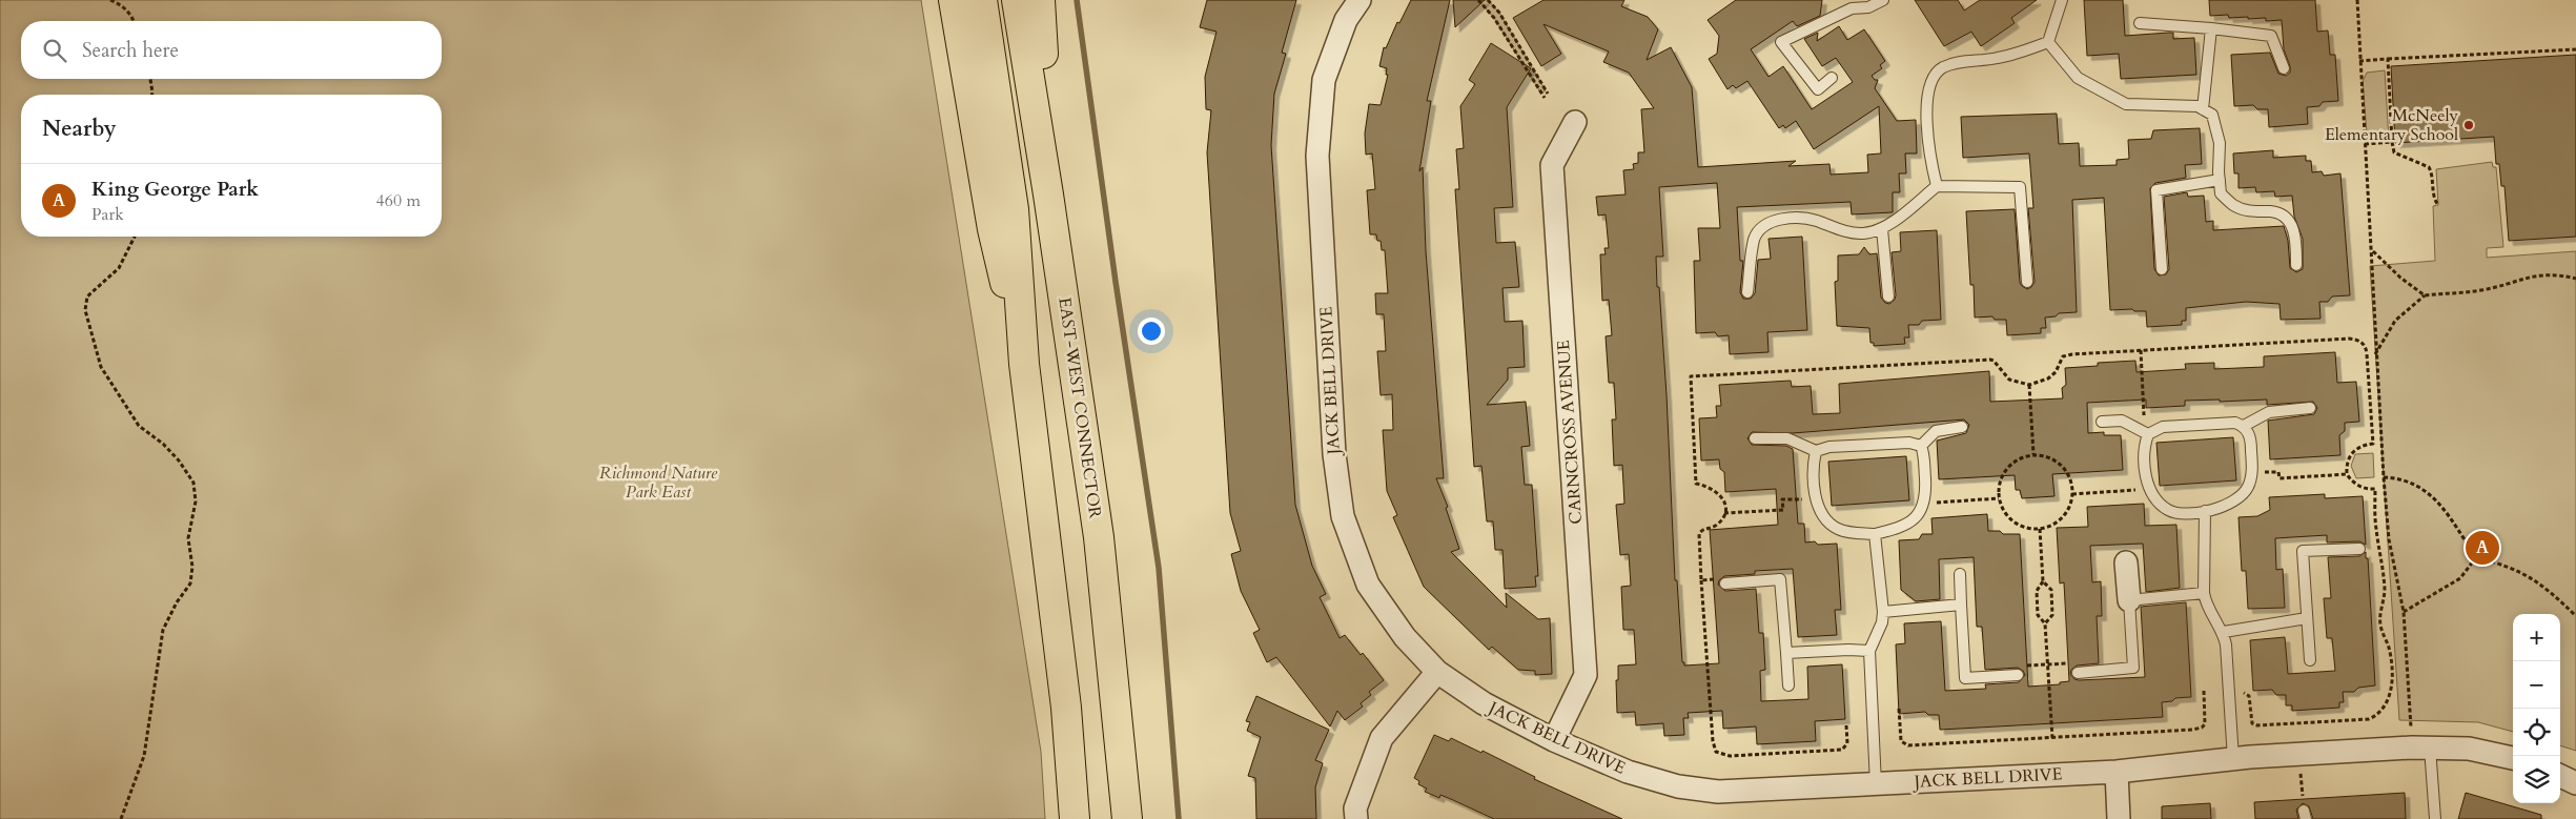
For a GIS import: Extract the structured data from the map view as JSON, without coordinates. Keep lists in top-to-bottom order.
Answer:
{
  "streets": {
    "highway": ["EAST-WEST CONNECTOR"],
    "street": ["JACK BELL DRIVE", "CARNCROSS AVENUE"]
  },
  "crossings": [
    ["JACK BELL DRIVE", "CARNCROSS AVENUE"]
  ],
  "parks": ["Richmond Nature Park East"],
  "places": ["McNeely Elementary School"],
  "page": {
    "search": "Search here",
    "heading": "Nearby",
    "list": [
      {
        "mark": "A",
        "name": "King George Park",
        "note": "Park",
        "value": "460 m"
      }
    ],
    "pins": "A",
    "map_buttons": ["+", "−"]
  }
}
